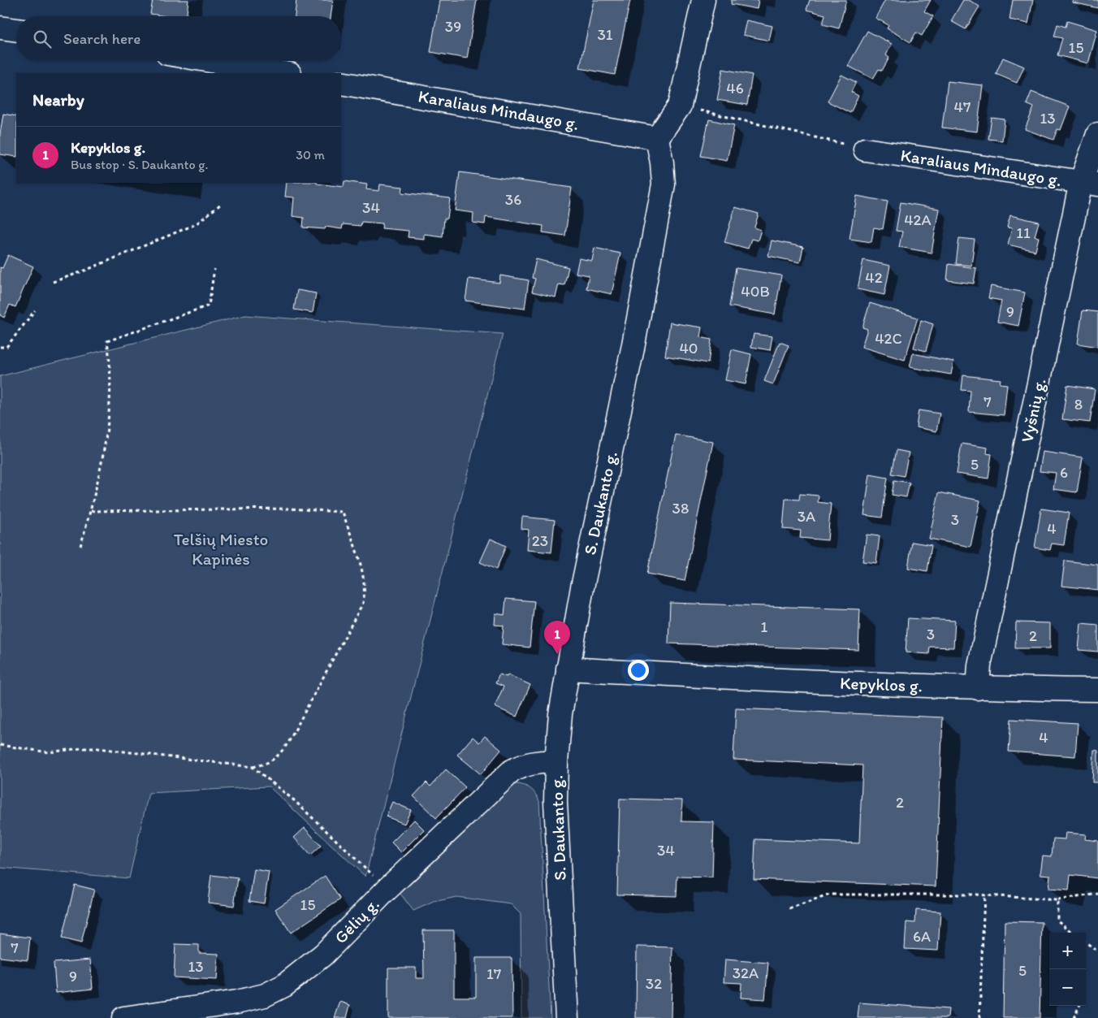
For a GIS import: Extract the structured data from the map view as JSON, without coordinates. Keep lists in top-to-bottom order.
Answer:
{
  "streets": {
    "street": [
      "Karaliaus Mindaugo g.",
      "Vyšnių g.",
      "S. Daukanto g.",
      "Kepyklos g.",
      "Gėlių g."
    ]
  },
  "crossings": [
    ["Karaliaus Mindaugo g.", "Vyšnių g."],
    ["Karaliaus Mindaugo g.", "S. Daukanto g."],
    ["Vyšnių g.", "Kepyklos g."],
    ["S. Daukanto g.", "Kepyklos g."],
    ["S. Daukanto g.", "Gėlių g."]
  ],
  "parks": ["Telšių Miesto Kapinės"],
  "house_numbers": [
    "39",
    "31",
    "15",
    "46",
    "47",
    "13",
    "36",
    "34",
    "42A",
    "11",
    "42",
    "40B",
    "9",
    "42C",
    "40",
    "7",
    "8",
    "5",
    "6",
    "38",
    "3A",
    "3",
    "4",
    "23",
    "1",
    "3",
    "2",
    "4",
    "2",
    "34",
    "15",
    "6A",
    "7",
    "13",
    "5",
    "32A",
    "17",
    "9",
    "32"
  ],
  "page": {
    "search": "Search here",
    "heading": "Nearby",
    "list": [
      {
        "mark": "1",
        "name": "Kepyklos g.",
        "note": "Bus stop · S. Daukanto g.",
        "value": "30 m"
      }
    ],
    "pins": "1",
    "map_buttons": ["+", "−"]
  }
}
